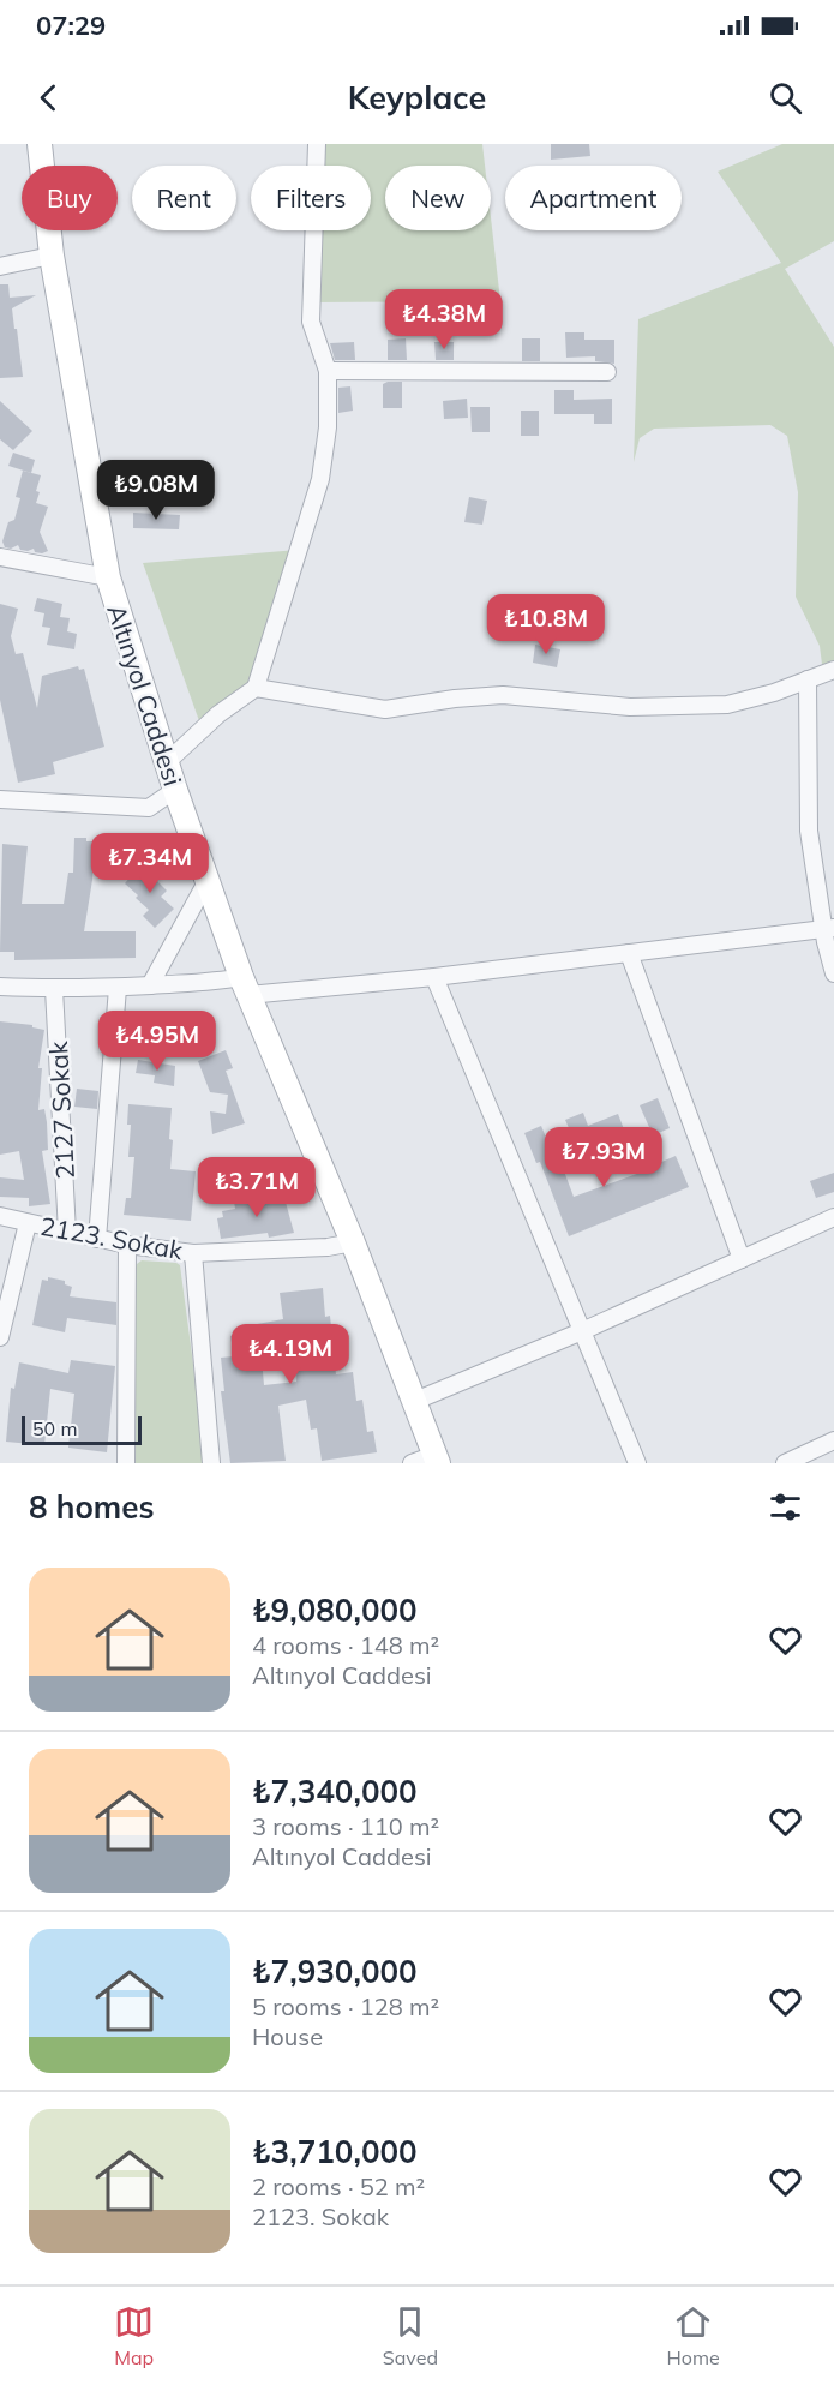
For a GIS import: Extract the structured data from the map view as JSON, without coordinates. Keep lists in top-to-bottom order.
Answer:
{
  "streets": {
    "main road": ["Altınyol Caddesi"],
    "street": ["2127 Sokak", "2123. Sokak"]
  },
  "crossings": [
    ["Altınyol Caddesi", "2123. Sokak"],
    ["2127 Sokak", "2123. Sokak"]
  ],
  "scale_bar": "50 m",
  "page": {
    "status": "07:29",
    "header": "Keyplace",
    "chip": [
      "Buy",
      "Rent",
      "Filters",
      "New",
      "Apartment"
    ],
    "price": [
      "₺4.38M",
      "₺9.08M",
      "₺10.8M",
      "₺7.34M",
      "₺4.95M",
      "₺7.93M",
      "₺3.71M",
      "₺4.19M"
    ],
    "scale": "50 m",
    "heading": "8 homes",
    "list": [
      {
        "name": "₺9,080,000",
        "note": "4 rooms · 148 m² · Altınyol Caddesi"
      },
      {
        "name": "₺7,340,000",
        "note": "3 rooms · 110 m² · Altınyol Caddesi"
      },
      {
        "name": "₺7,930,000",
        "note": "5 rooms · 128 m² · House"
      },
      {
        "name": "₺3,710,000",
        "note": "2 rooms · 52 m² · 2123. Sokak"
      }
    ],
    "tabs": ["Map", "Saved", "Home"]
  }
}
